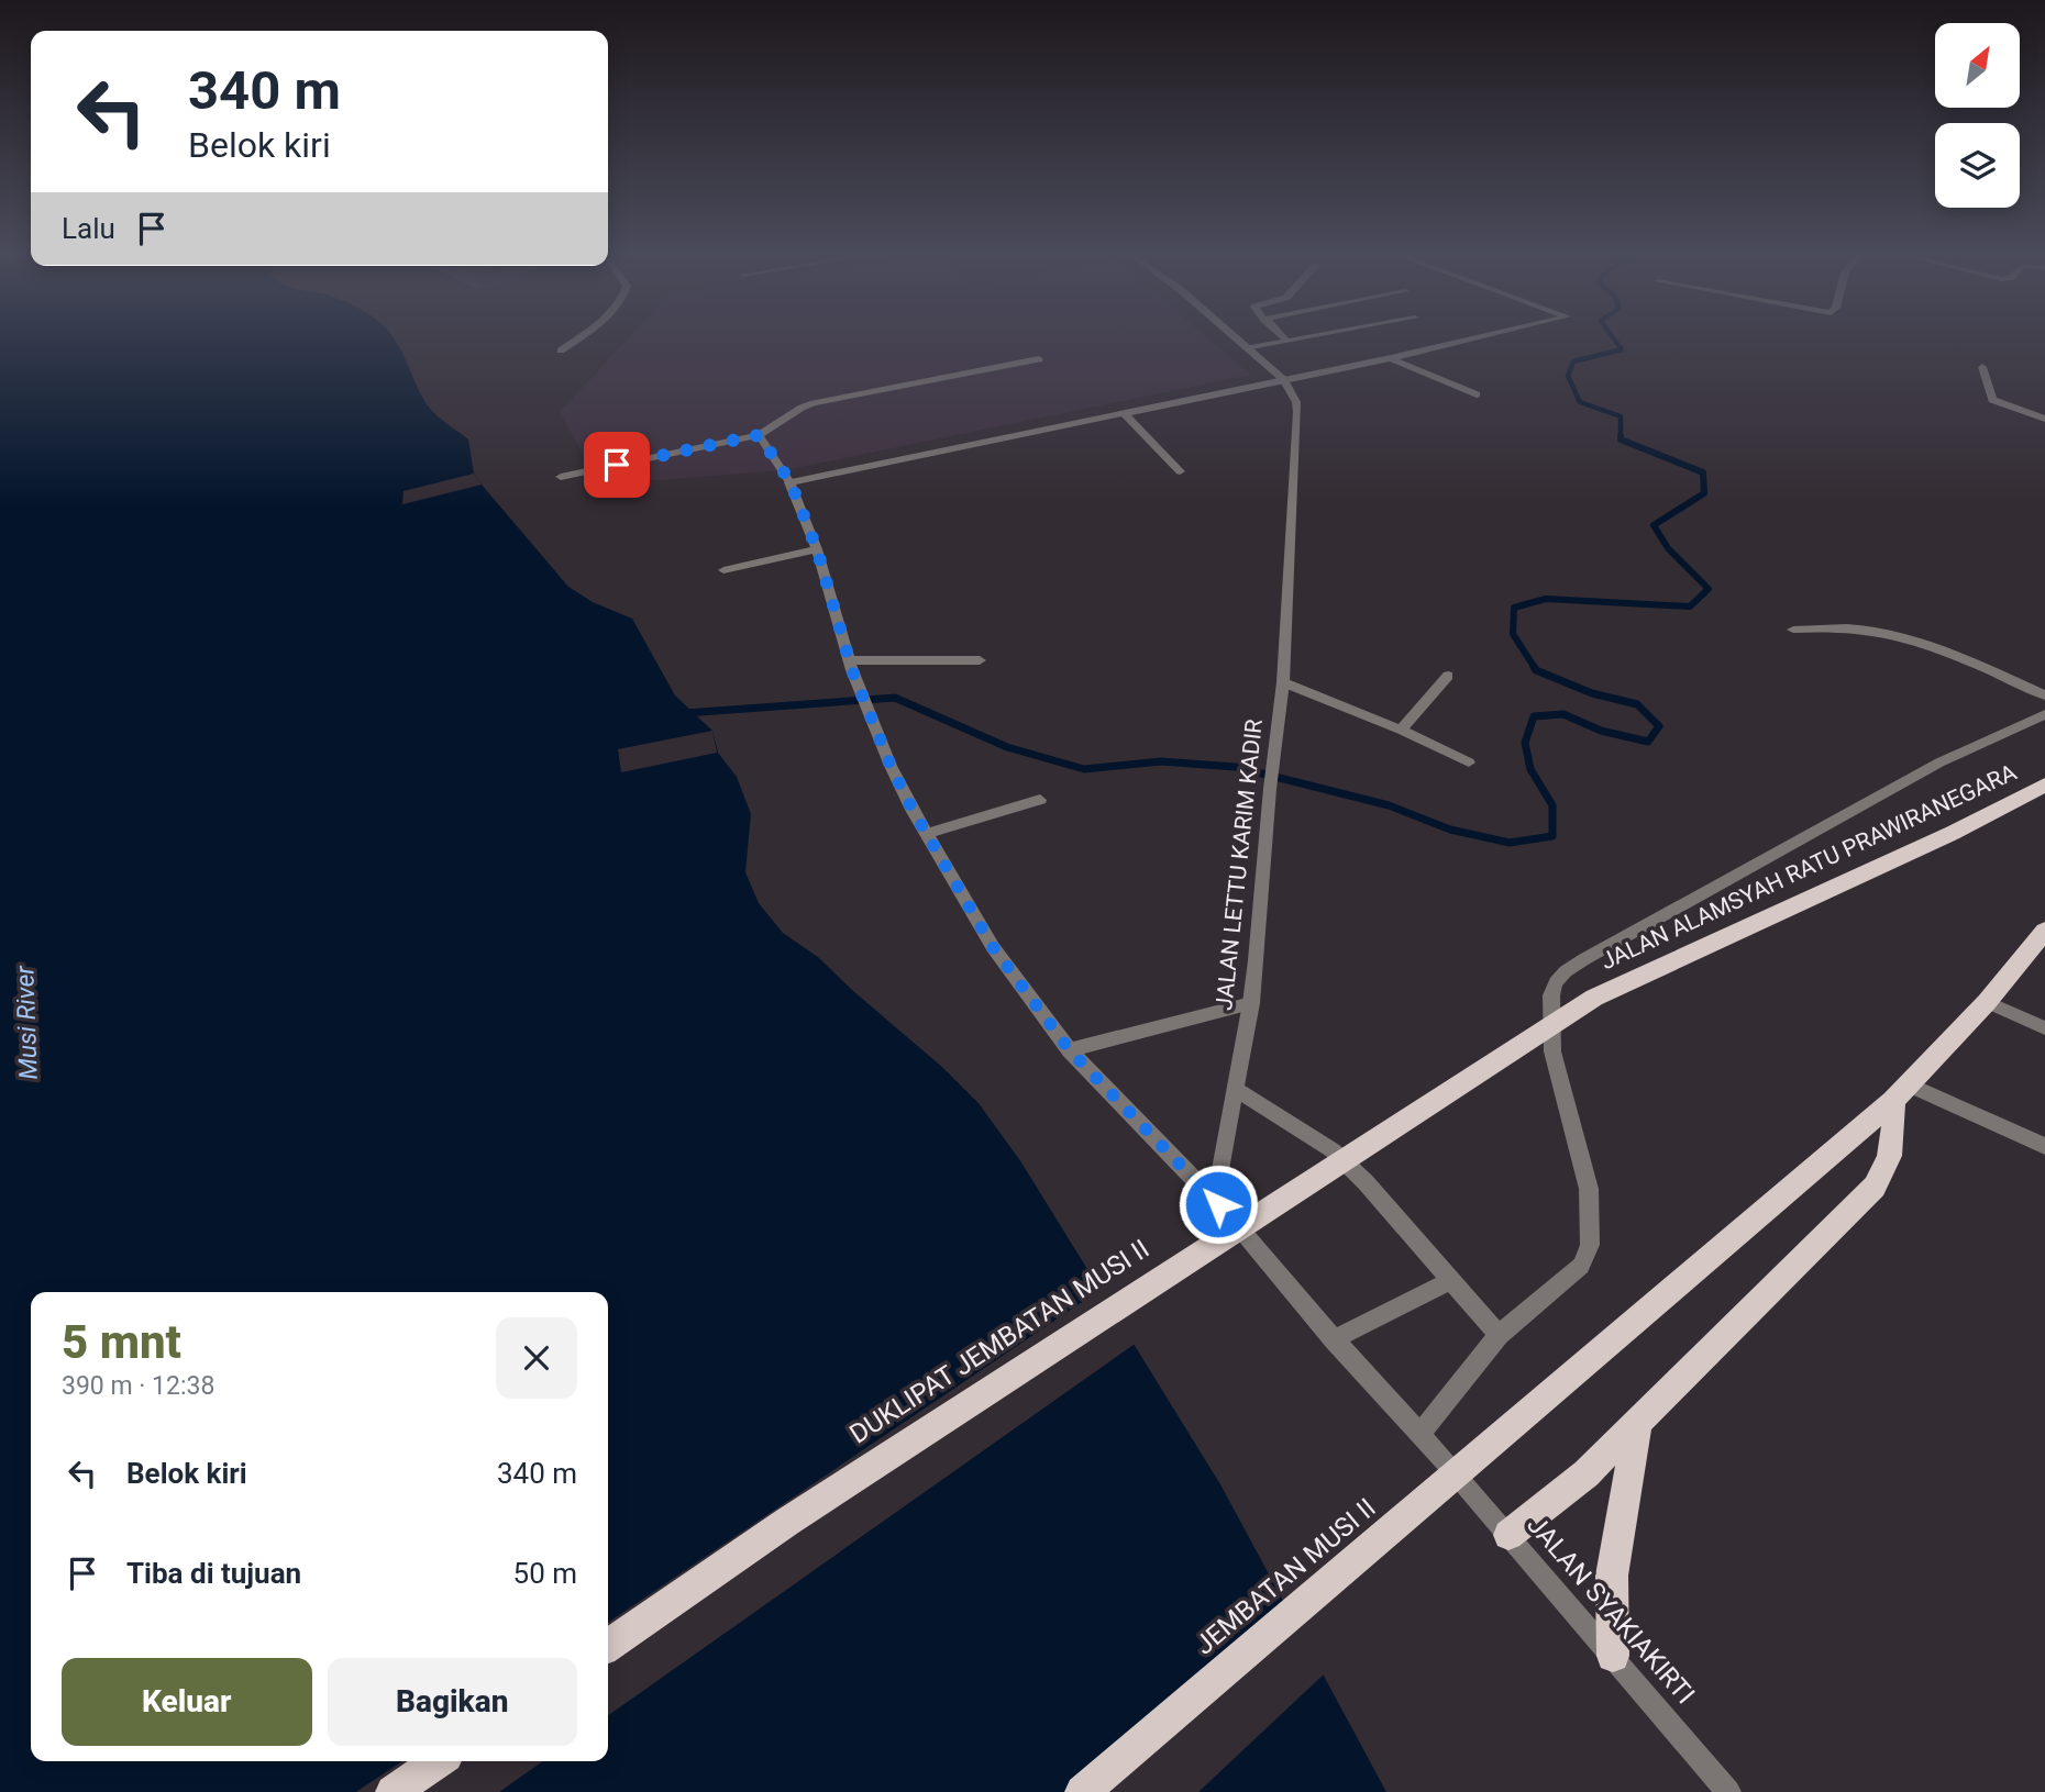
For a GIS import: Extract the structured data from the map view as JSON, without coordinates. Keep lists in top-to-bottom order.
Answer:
{
  "streets": {
    "highway": ["JALAN ALAMSYAH RATU PRAWIRANEGARA", "DUKLIPAT JEMBATAN MUSI II", "JEMBATAN MUSI II"],
    "street": ["JALAN LETTU KARIM KADIR", "JALAN SYAKIAKIRTI"]
  },
  "crossings": [
    ["JALAN ALAMSYAH RATU PRAWIRANEGARA", "DUKLIPAT JEMBATAN MUSI II"]
  ],
  "water": ["Musi River"],
  "north": "top right",
  "page": {
    "turn": ["340 m", "Belok kiri"],
    "then": "Lalu",
    "heading": ["5 mnt", "390 m · 12:38"],
    "list": [
      {
        "name": "Belok kiri",
        "value": "340 m"
      },
      {
        "name": "Tiba di tujuan",
        "value": "50 m"
      }
    ],
    "buttons": ["Keluar", "Bagikan"]
  }
}
